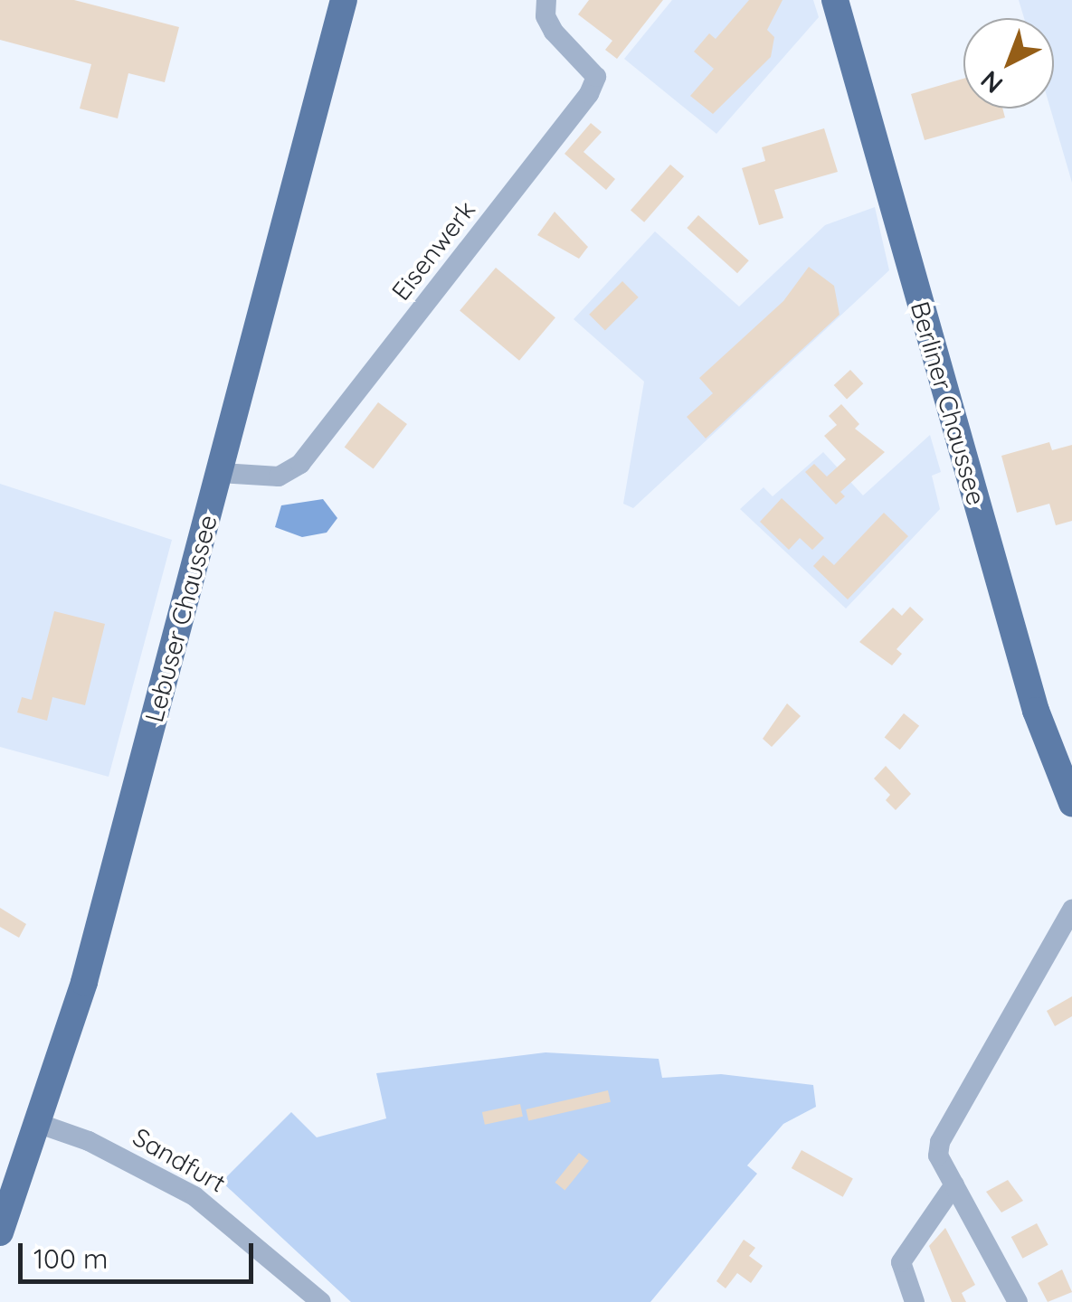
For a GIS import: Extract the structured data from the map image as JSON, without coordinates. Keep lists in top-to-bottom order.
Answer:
{
  "streets": {
    "main road": ["Berliner Chaussee", "Lebuser Chaussee"],
    "street": ["Eisenwerk", "Sandfurt"]
  },
  "crossings": [
    ["Eisenwerk", "Lebuser Chaussee"],
    ["Lebuser Chaussee", "Sandfurt"]
  ],
  "scale_bar": "100 m",
  "north": "bottom left"
}
